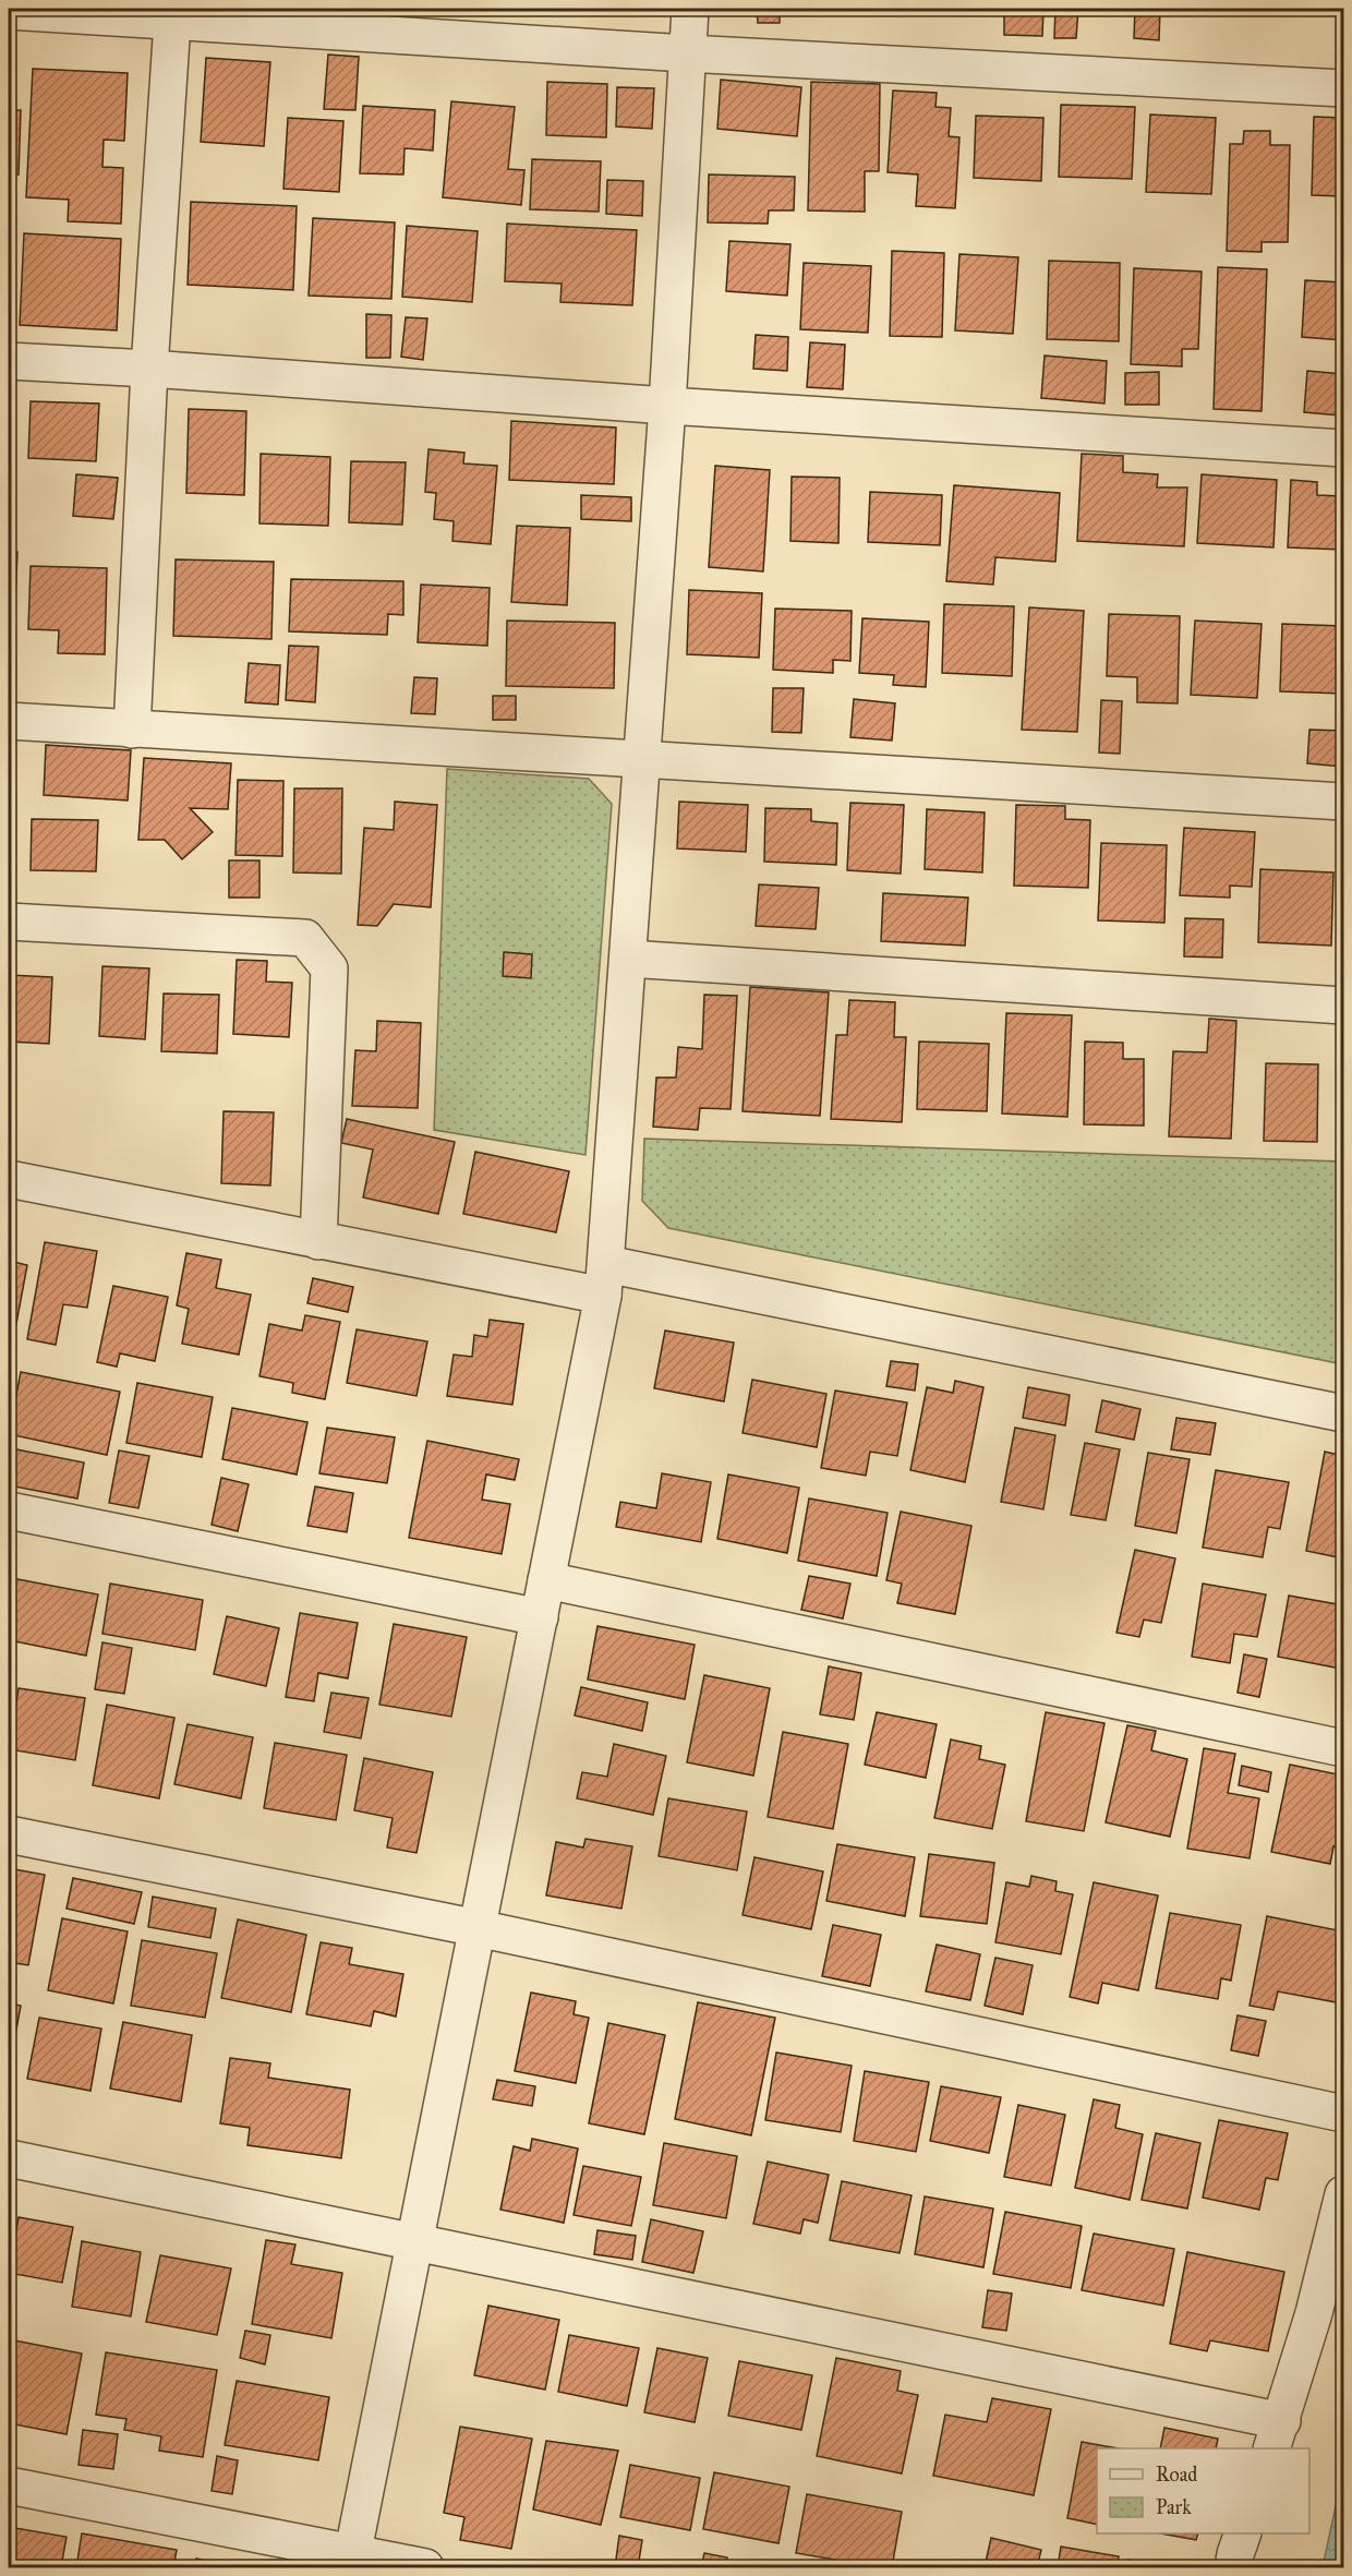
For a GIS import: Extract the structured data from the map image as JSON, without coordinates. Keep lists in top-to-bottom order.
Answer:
{
  "legend": ["Road", "Park"]
}
